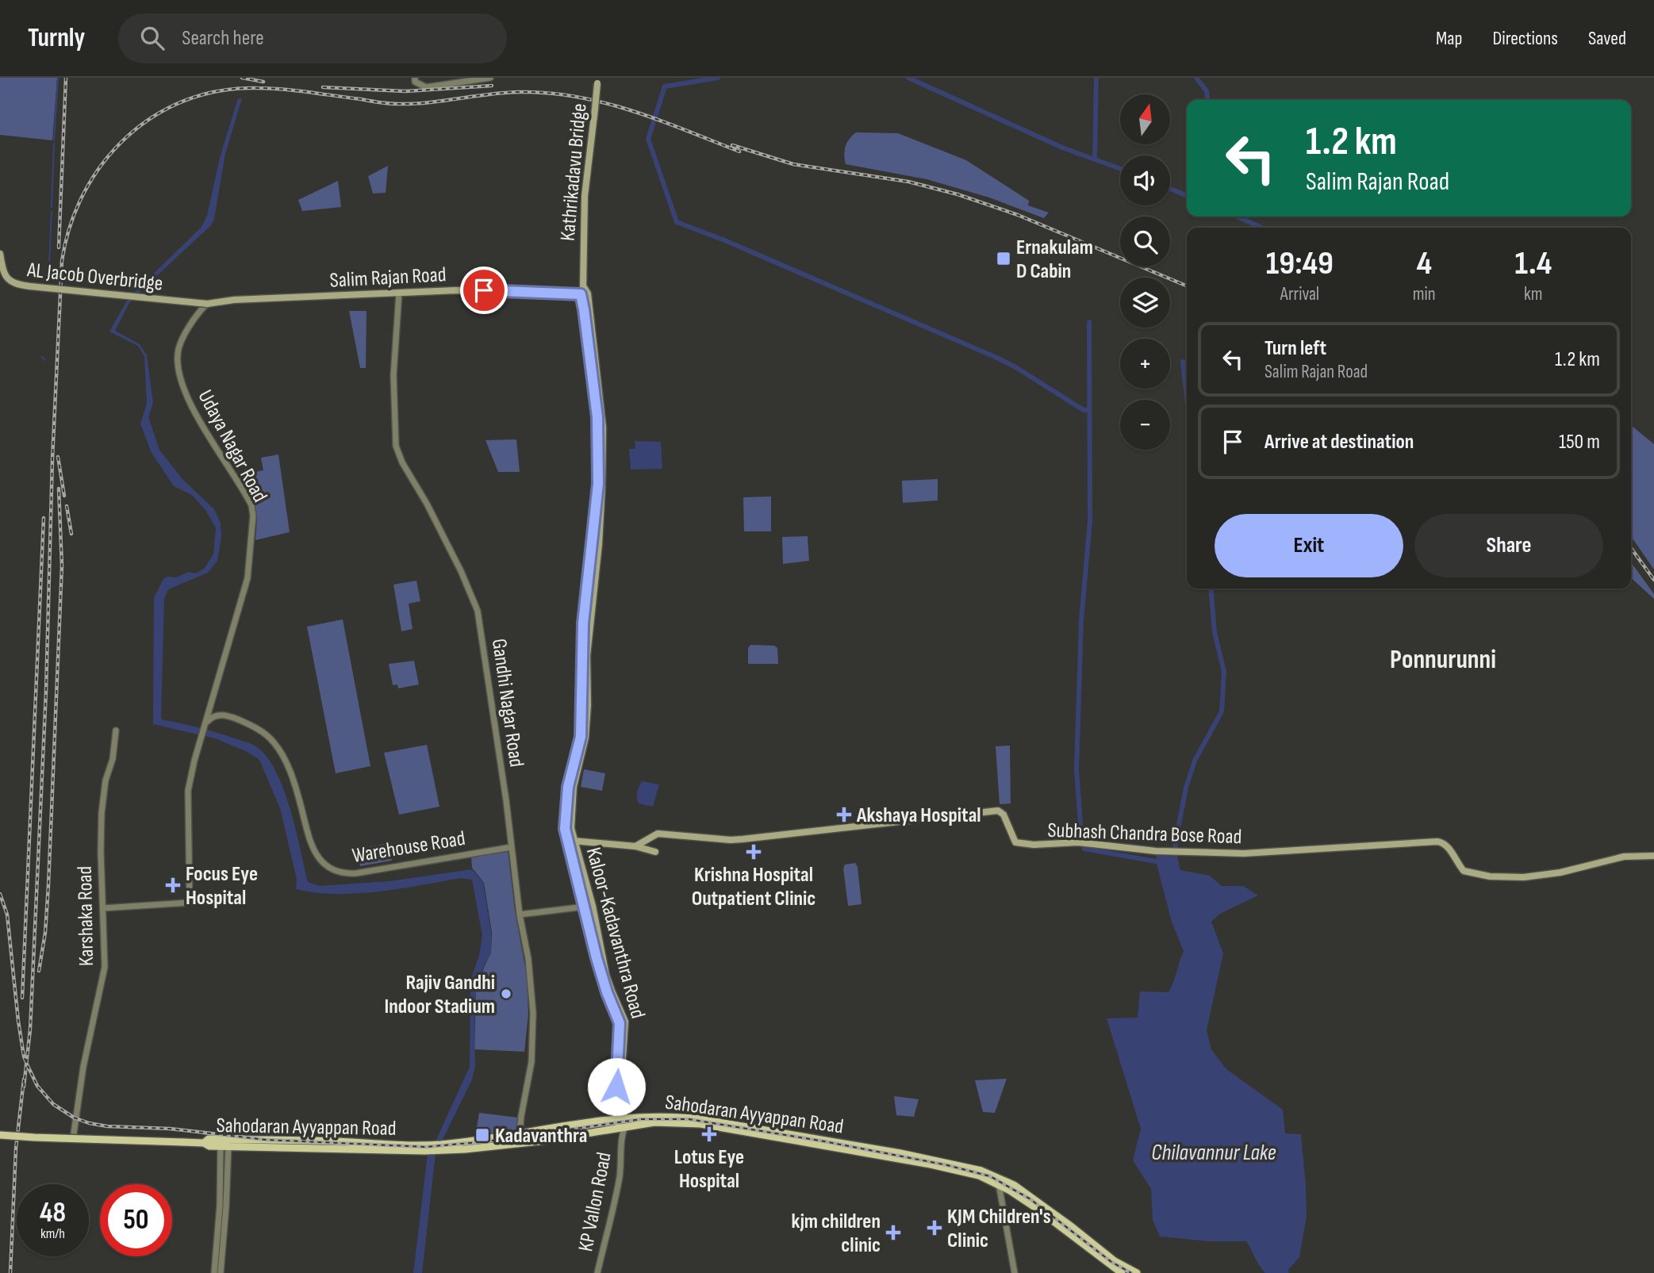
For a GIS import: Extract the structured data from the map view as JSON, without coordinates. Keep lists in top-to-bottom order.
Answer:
{
  "streets": {
    "main road": [
      "Kathrikadavu Bridge",
      "AL Jacob Overbridge",
      "Salim Rajan Road",
      "Subhash Chandra Bose Road",
      "Kaloor-Kadavanthra Road",
      "Sahodaran Ayyappan Road"
    ],
    "street": [
      "Udaya Nagar Road",
      "Gandhi Nagar Road",
      "Warehouse Road",
      "Karshaka Road",
      "KP Vallon Road"
    ]
  },
  "crossings": [
    ["Kathrikadavu Bridge", "Salim Rajan Road"],
    ["Kathrikadavu Bridge", "Kaloor-Kadavanthra Road"],
    ["AL Jacob Overbridge", "Salim Rajan Road"],
    ["AL Jacob Overbridge", "Udaya Nagar Road"],
    ["Salim Rajan Road", "Udaya Nagar Road"],
    ["Salim Rajan Road", "Gandhi Nagar Road"],
    ["Salim Rajan Road", "Kaloor-Kadavanthra Road"],
    ["Udaya Nagar Road", "Warehouse Road"],
    ["Udaya Nagar Road", "Karshaka Road"],
    ["Gandhi Nagar Road", "Warehouse Road"],
    ["Gandhi Nagar Road", "Sahodaran Ayyappan Road"],
    ["Kaloor-Kadavanthra Road", "Sahodaran Ayyappan Road"],
    ["Sahodaran Ayyappan Road", "KP Vallon Road"]
  ],
  "districts": ["Ponnurunni"],
  "water": ["Chilavannur Lake"],
  "places": {
    "transit": ["Ernakulam D Cabin", "Kadavanthra"],
    "health": [
      "Akshaya Hospital",
      "Krishna Hospital Outpatient Clinic",
      "Focus Eye Hospital",
      "Lotus Eye Hospital",
      "KJM Children's Clinic",
      "kjm children clinic"
    ],
    "other": ["Rajiv Gandhi Indoor Stadium"]
  },
  "north": "top",
  "page": {
    "header": "Turnly",
    "search": "Search here",
    "nav": ["Map", "Directions", "Saved"],
    "map_buttons": ["+", "−"],
    "turn": ["1.2 km", "Salim Rajan Road"],
    "eta": [
      "19:49",
      "Arrival",
      "4",
      "min",
      "1.4",
      "km"
    ],
    "list": [
      {
        "name": "Turn left",
        "note": "Salim Rajan Road",
        "value": "1.2 km"
      },
      {
        "name": "Arrive at destination",
        "value": "150 m"
      }
    ],
    "buttons": ["Exit", "Share"],
    "speed": "48 km/h",
    "limit": "50"
  }
}
